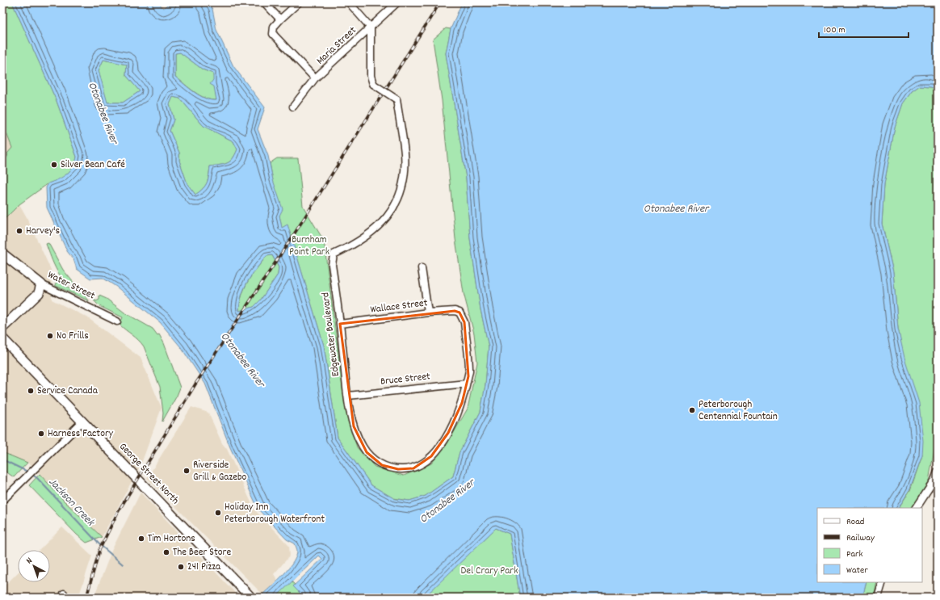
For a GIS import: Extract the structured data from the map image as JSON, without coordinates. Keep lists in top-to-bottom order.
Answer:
{
  "streets": {
    "main road": ["Water Street", "George Street North"],
    "street": [
      "Maria Street",
      "Wallace Street",
      "Edgewater Boulevard",
      "Bruce Street"
    ]
  },
  "crossings": [
    ["Maria Street", "Edgewater Boulevard"],
    ["Wallace Street", "Edgewater Boulevard"],
    ["Edgewater Boulevard", "Bruce Street"]
  ],
  "water": ["Otonabee River", "Jackson Creek"],
  "parks": ["Burnham Point Park", "Del Crary Park"],
  "places": [
    "Silver Bean Café",
    "Harvey's",
    "No Frills",
    "Service Canada",
    "Peterborough Centennial Fountain",
    "Harness Factory",
    "Riverside Grill & Gazebo",
    "Holiday Inn Peterborough Waterfront",
    "Tim Hortons",
    "The Beer Store",
    "241 Pizza"
  ],
  "legend": [
    "Road",
    "Railway",
    "Park",
    "Water"
  ],
  "scale_bar": "100 m",
  "north": "top left"
}
